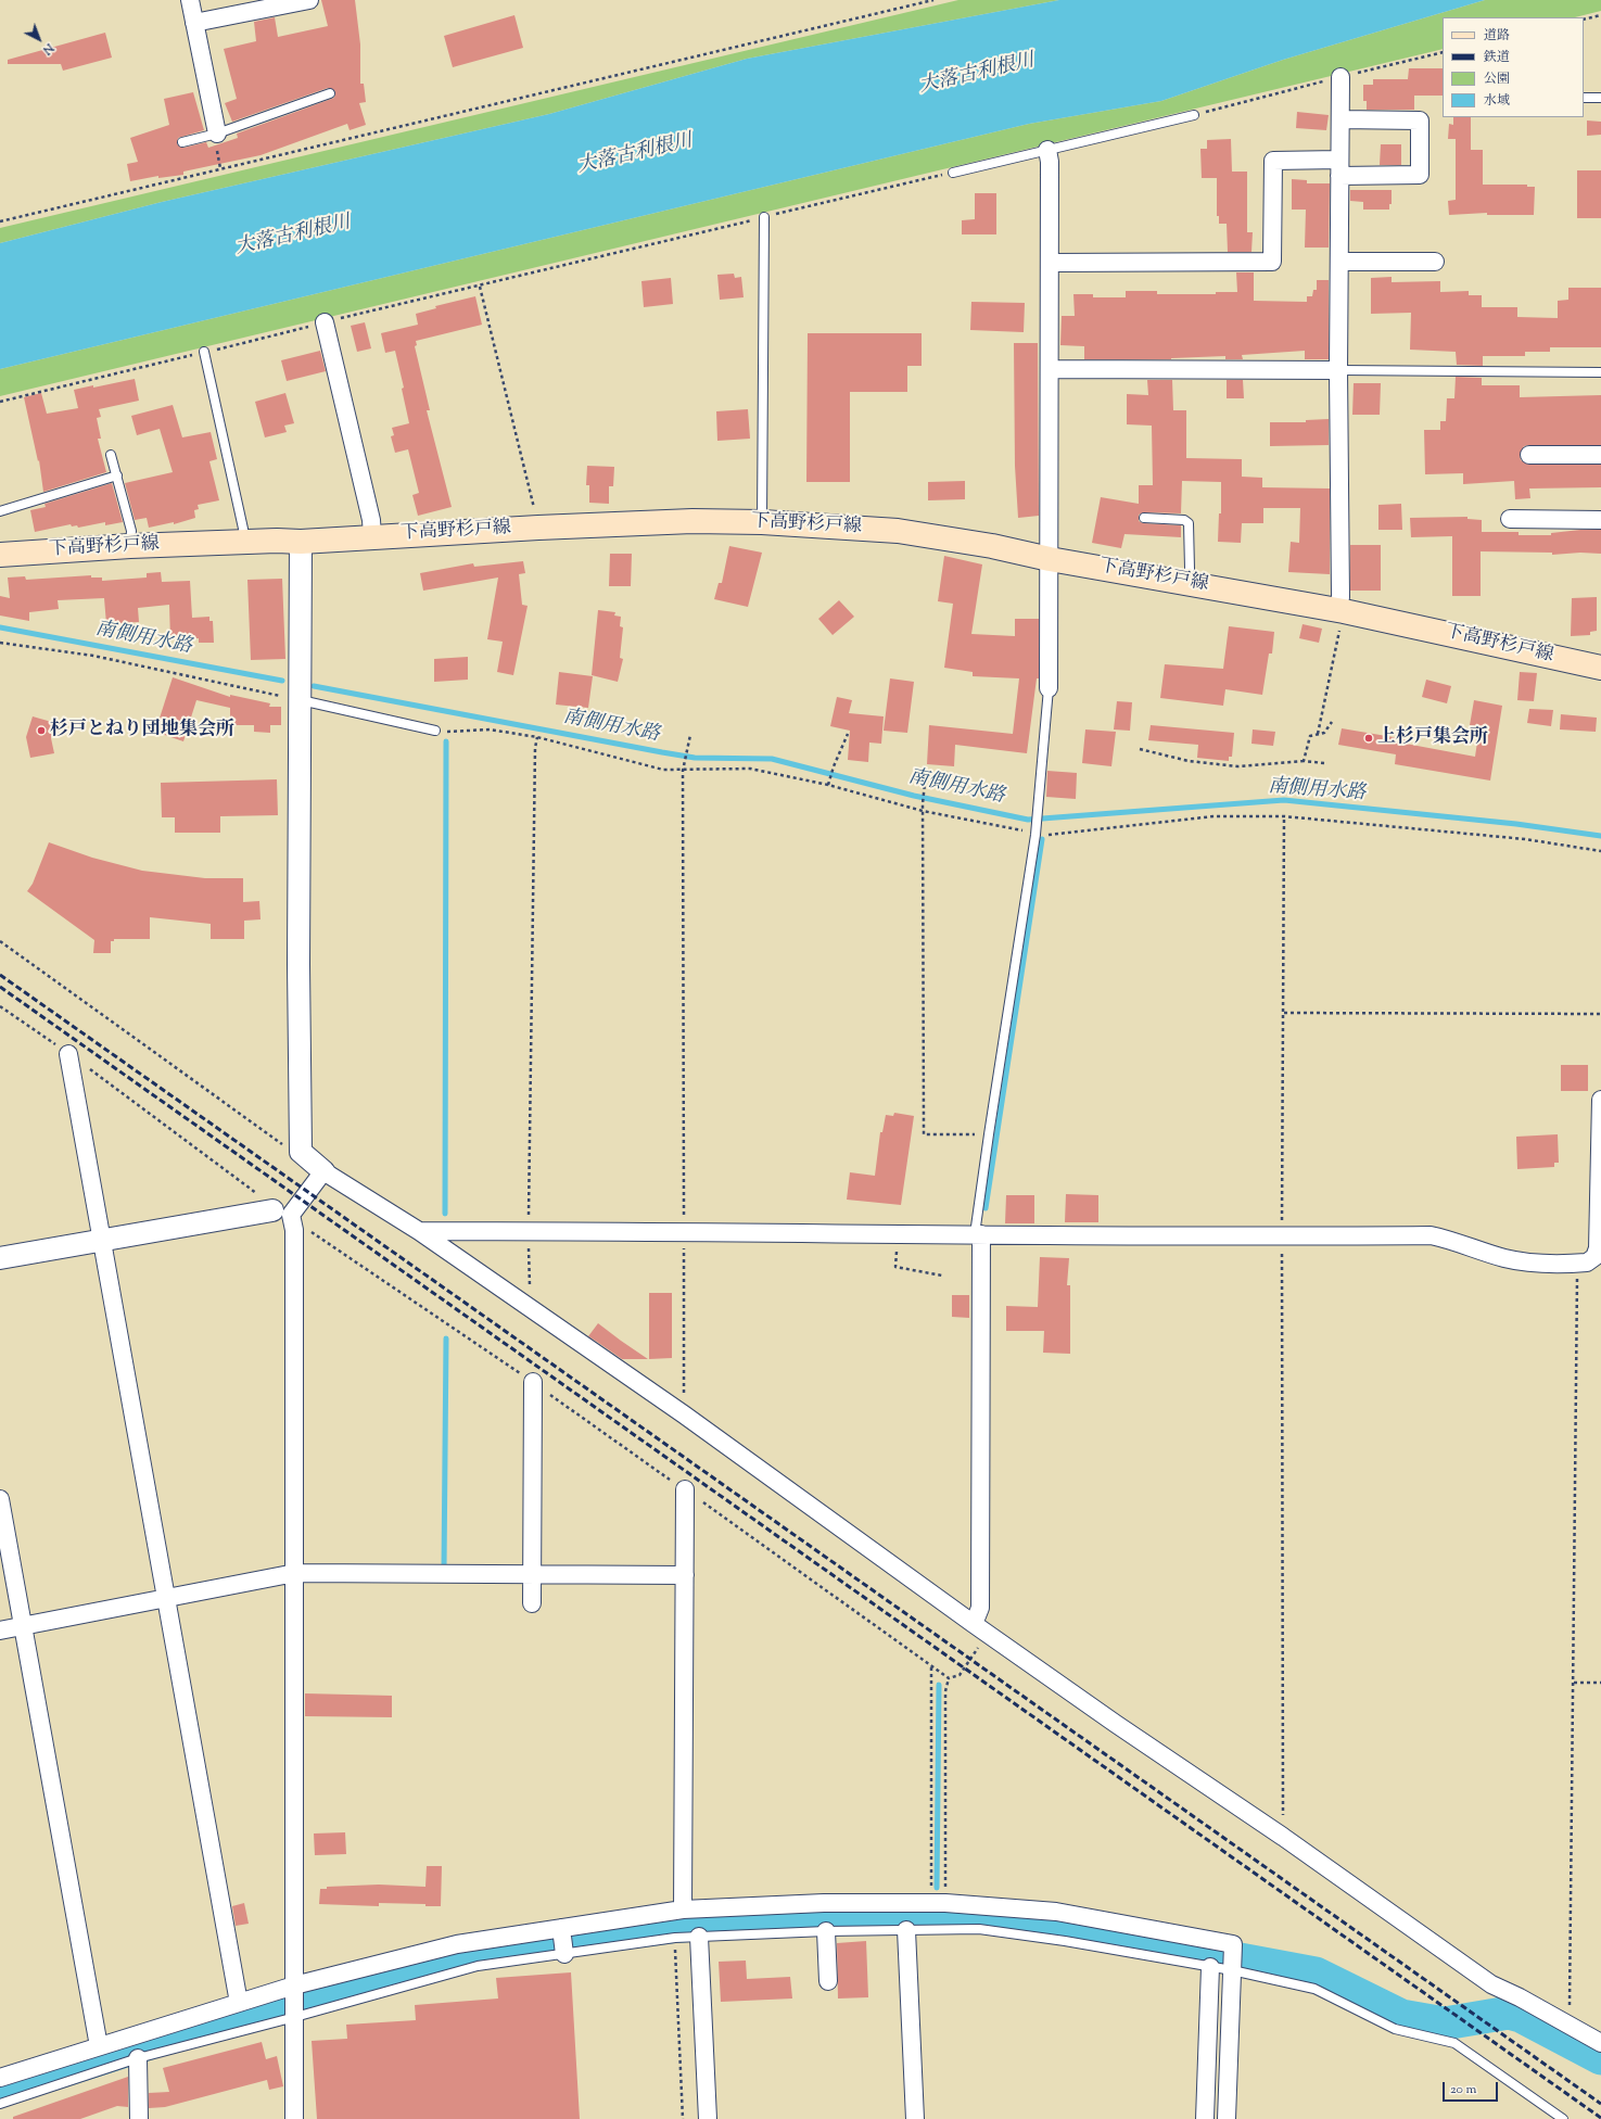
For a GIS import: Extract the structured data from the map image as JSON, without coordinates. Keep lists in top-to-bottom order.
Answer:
{
  "streets": {
    "main road": ["下高野杉戸線"]
  },
  "water": ["大落古利根川", "南側用水路"],
  "places": ["杉戸とねり団地集会所", "上杉戸集会所"],
  "legend": [
    "道路",
    "鉄道",
    "公園",
    "水域"
  ],
  "scale_bar": "20 m",
  "north": "bottom right"
}
